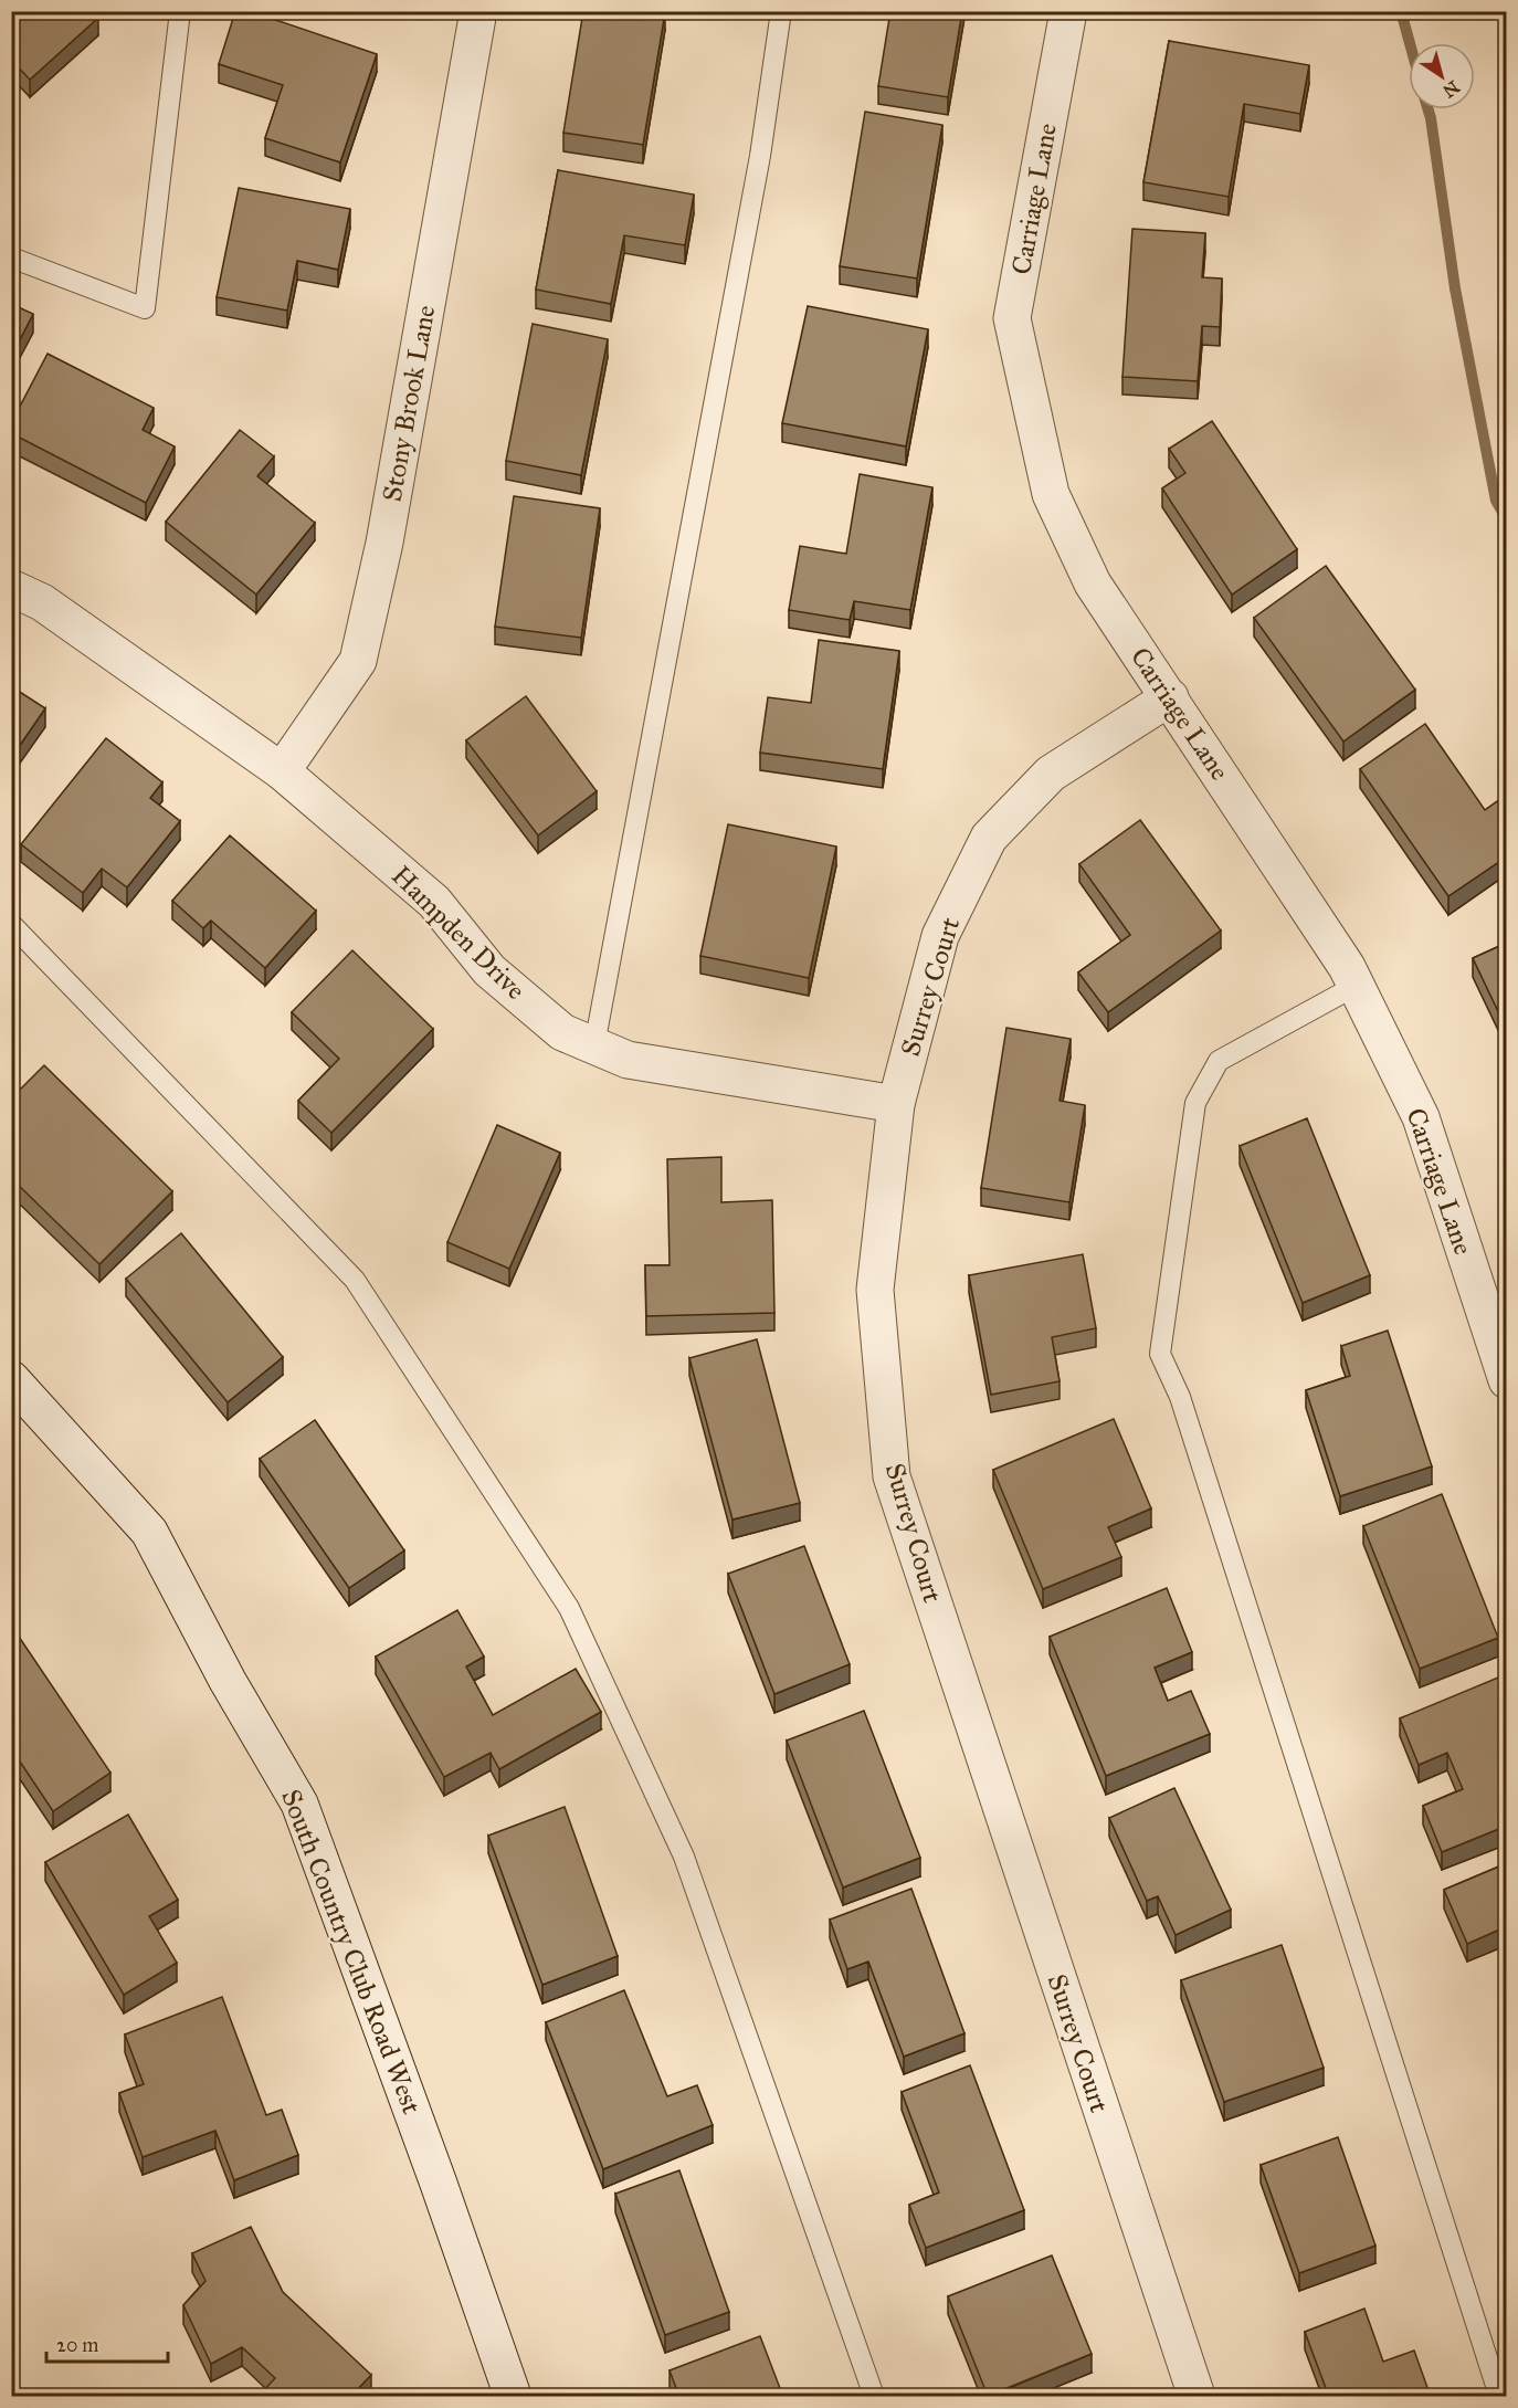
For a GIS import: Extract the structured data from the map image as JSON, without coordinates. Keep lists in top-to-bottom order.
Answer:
{
  "streets": {
    "street": [
      "Carriage Lane",
      "Stony Brook Lane",
      "Hampden Drive",
      "Surrey Court",
      "South Country Club Road West"
    ]
  },
  "crossings": [
    ["Carriage Lane", "Surrey Court"],
    ["Stony Brook Lane", "Hampden Drive"],
    ["Hampden Drive", "Surrey Court"]
  ],
  "scale_bar": "20 m",
  "north": "bottom right"
}
